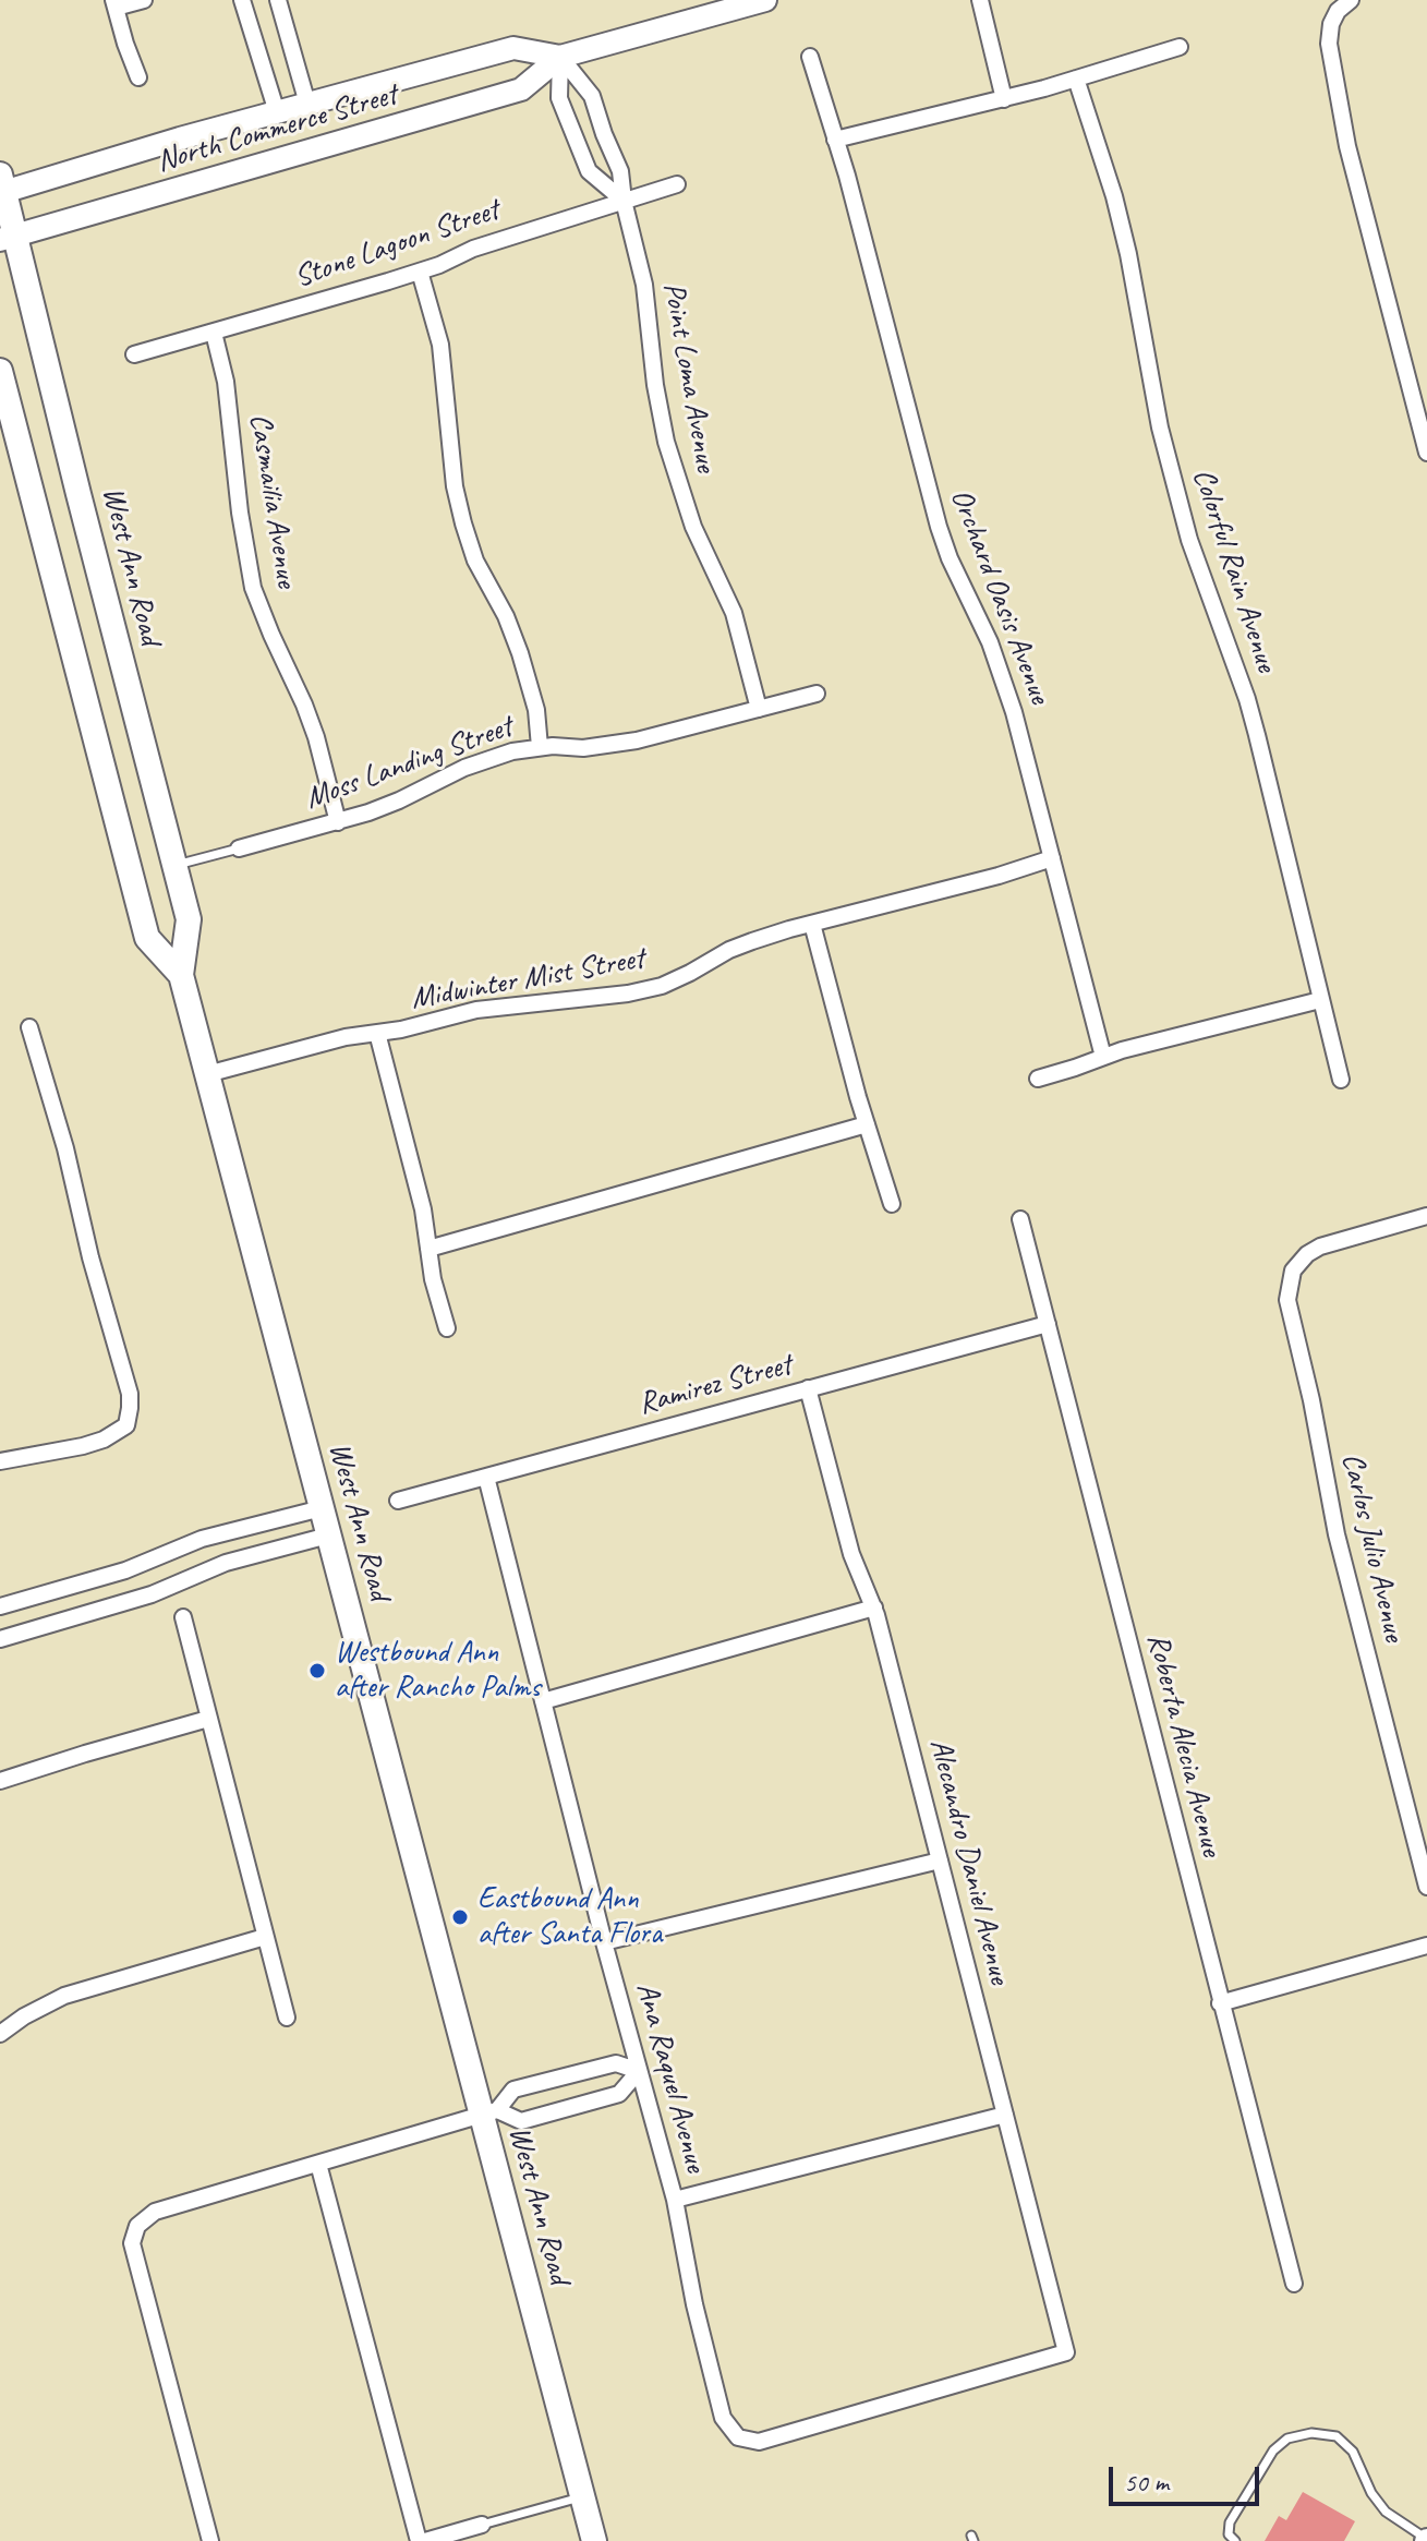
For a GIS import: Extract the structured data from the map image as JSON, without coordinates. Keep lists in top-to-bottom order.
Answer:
{
  "streets": {
    "main road": ["North Commerce Street", "West Ann Road"],
    "street": [
      "Stone Lagoon Street",
      "Point Loma Avenue",
      "Casmailia Avenue",
      "Colorful Rain Avenue",
      "Orchard Oasis Avenue",
      "Moss Landing Street",
      "Midwinter Mist Street",
      "Ramirez Street",
      "Carlos Julio Avenue",
      "Roberta Alecia Avenue",
      "Alecandro Daniel Avenue",
      "Ana Raquel Avenue"
    ]
  },
  "crossings": [
    ["North Commerce Street", "Point Loma Avenue"],
    ["North Commerce Street", "West Ann Road"],
    ["Stone Lagoon Street", "Point Loma Avenue"],
    ["Stone Lagoon Street", "Casmailia Avenue"],
    ["Point Loma Avenue", "Moss Landing Street"],
    ["Casmailia Avenue", "Moss Landing Street"],
    ["West Ann Road", "Moss Landing Street"],
    ["West Ann Road", "Midwinter Mist Street"],
    ["Orchard Oasis Avenue", "Midwinter Mist Street"],
    ["Ramirez Street", "Roberta Alecia Avenue"],
    ["Ramirez Street", "Alecandro Daniel Avenue"],
    ["Ramirez Street", "Ana Raquel Avenue"],
    ["Alecandro Daniel Avenue", "Ana Raquel Avenue"]
  ],
  "places": ["Westbound Ann after Rancho Palms", "Eastbound Ann after Santa Flora"],
  "scale_bar": "50 m"
}
